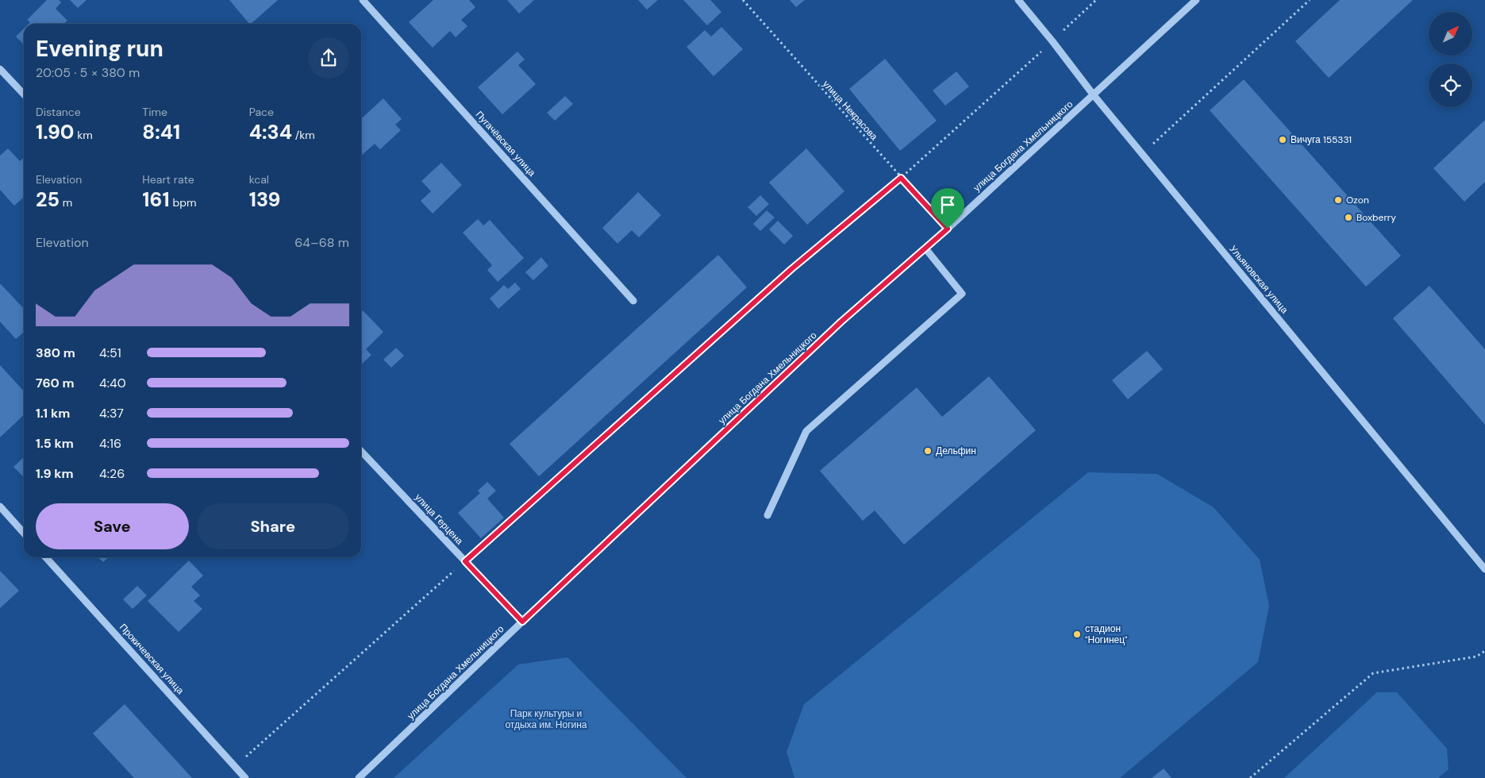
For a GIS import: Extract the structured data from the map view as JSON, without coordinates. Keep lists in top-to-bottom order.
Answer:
{
  "streets": {
    "street": [
      "Пугачёвская улица",
      "улица Богдана Хмельницкого",
      "Ульяновская улица",
      "улица Герцена",
      "Прокичевская улица"
    ],
    "path": ["улица Некрасова"]
  },
  "crossings": [
    ["улица Некрасова", "улица Богдана Хмельницкого"],
    ["улица Богдана Хмельницкого", "Ульяновская улица"],
    ["улица Богдана Хмельницкого", "улица Герцена"]
  ],
  "parks": ["Парк культуры и отдыха им. Ногина"],
  "places": [
    "Вичуга 155331",
    "Ozon",
    "Boxberry",
    "Дельфин",
    "стадион \"Ногинец\""
  ],
  "north": "top right",
  "page": {
    "heading": ["Evening run", "20:05 · 5 × 380 m"],
    "stats": [
      ["Distance", "1.90 km"],
      ["Time", "8:41"],
      ["Pace", "4:34 /km"],
      ["Elevation", "25 m"],
      ["Heart rate", "161 bpm"],
      ["kcal", "139"]
    ],
    "chart": ["Elevation", "64–68 m"],
    "list": [
      {
        "name": "380 m",
        "note": "4:51"
      },
      {
        "name": "760 m",
        "note": "4:40"
      },
      {
        "name": "1.1 km",
        "note": "4:37"
      },
      {
        "name": "1.5 km",
        "note": "4:16"
      },
      {
        "name": "1.9 km",
        "note": "4:26"
      }
    ],
    "buttons": ["Save", "Share"]
  }
}
